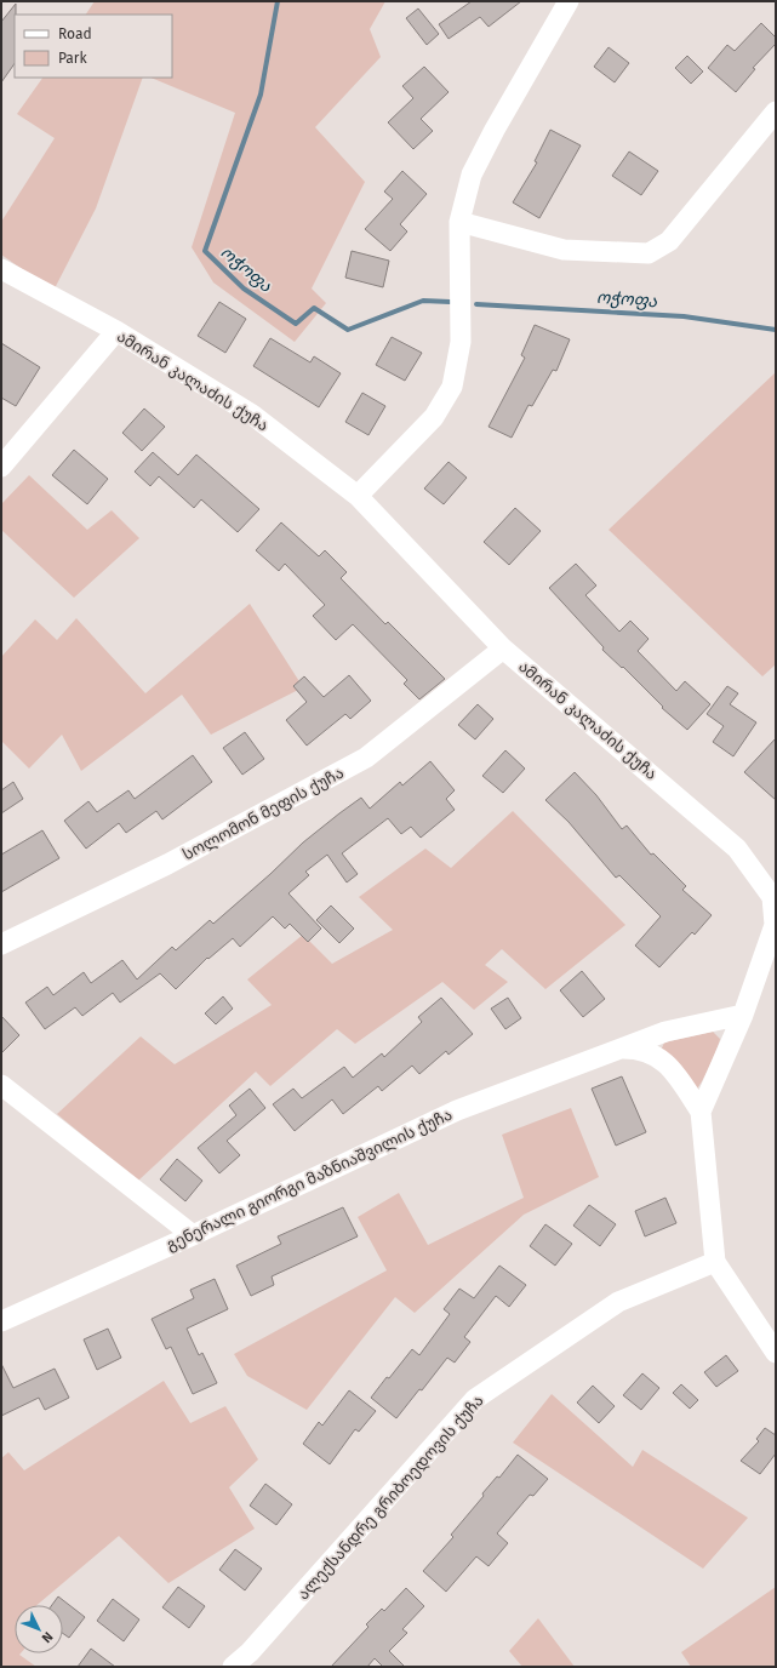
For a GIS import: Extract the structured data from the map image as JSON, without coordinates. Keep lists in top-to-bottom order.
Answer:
{
  "streets": {
    "street": [
      "ამირან კალაძის ქუჩა",
      "სოლომონ მეფის ქუჩა",
      "გენერალი გიორგი მაზნიაშვილის ქუჩა",
      "ალექსანდრე გრიბოედოვის ქუჩა"
    ]
  },
  "crossings": [
    ["ამირან კალაძის ქუჩა", "სოლომონ მეფის ქუჩა"],
    ["ამირან კალაძის ქუჩა", "გენერალი გიორგი მაზნიაშვილის ქუჩა"],
    ["ამირან კალაძის ქუჩა", "ალექსანდრე გრიბოედოვის ქუჩა"]
  ],
  "water": ["ოჭოფა"],
  "legend": ["Road", "Park"],
  "north": "bottom right"
}
